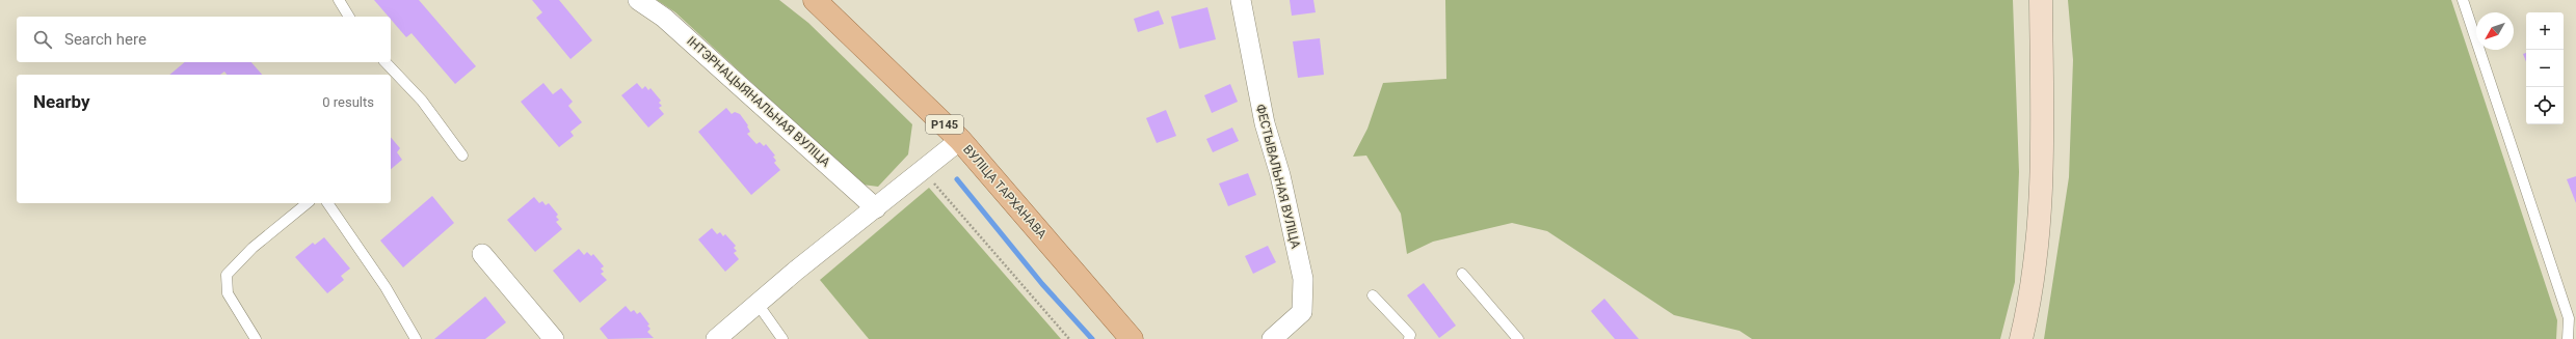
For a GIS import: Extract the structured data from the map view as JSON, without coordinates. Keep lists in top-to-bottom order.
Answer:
{
  "streets": {
    "main road": ["Р145", "ВУЛІЦА ТАРХАНАВА"],
    "street": ["ІНТЭРНАЦЫЯНАЛЬНАЯ ВУЛІЦА", "ФЕСТЫВАЛЬНАЯ ВУЛІЦА"]
  },
  "north": "bottom left",
  "page": {
    "map_buttons": ["+", "−"],
    "search": "Search here",
    "heading": ["Nearby", "0 results"]
  }
}
